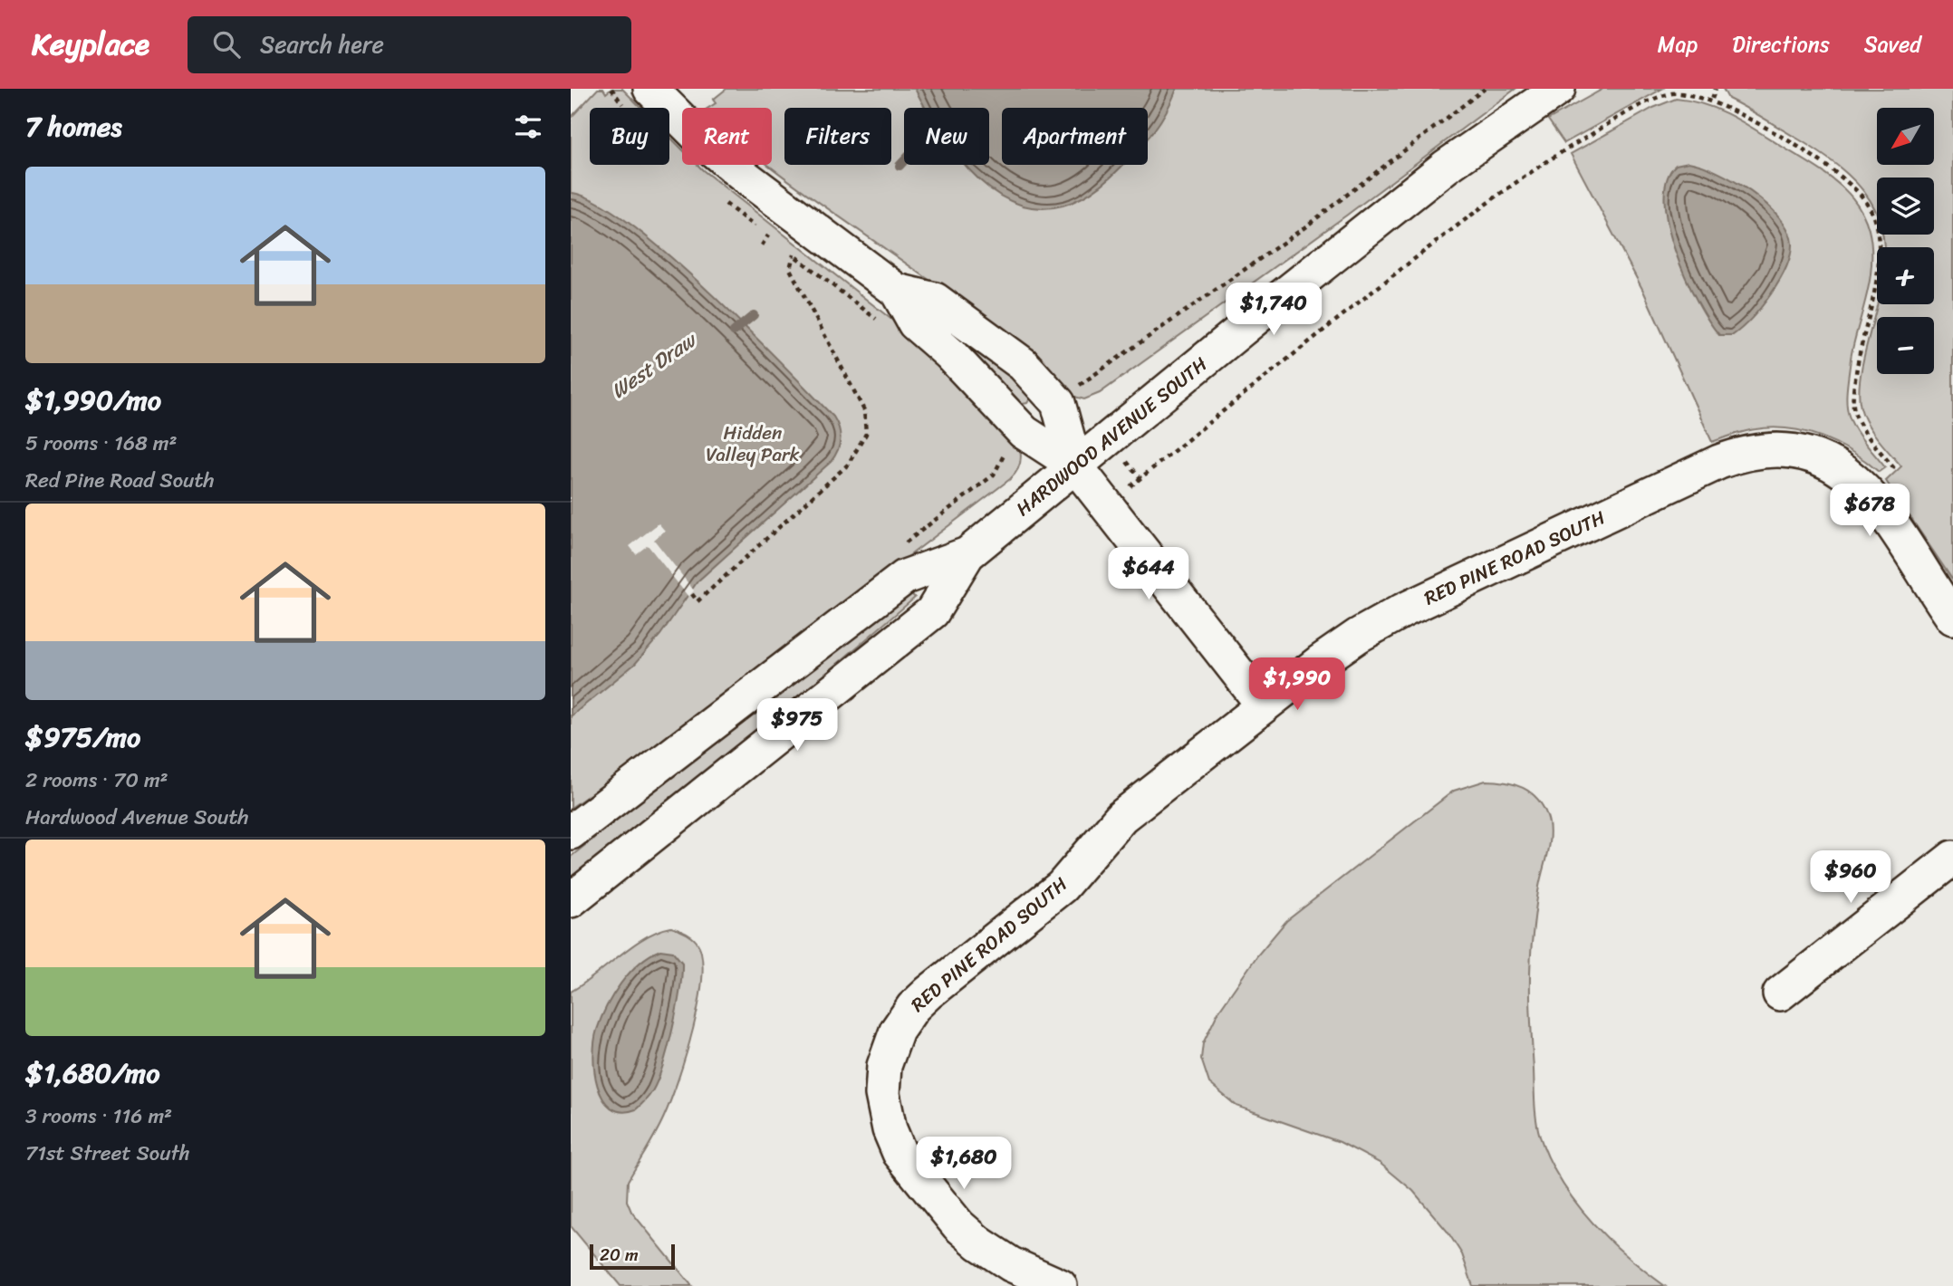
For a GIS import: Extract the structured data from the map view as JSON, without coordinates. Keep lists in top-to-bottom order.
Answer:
{
  "streets": {
    "street": ["HARDWOOD AVENUE SOUTH", "RED PINE ROAD SOUTH"]
  },
  "water": ["West Draw"],
  "parks": ["Hidden Valley Park"],
  "scale_bar": "20 m",
  "north": "bottom left",
  "page": {
    "header": "Keyplace",
    "search": "Search here",
    "nav": ["Map", "Directions", "Saved"],
    "heading": "7 homes",
    "map_buttons": ["+", "−"],
    "chip": [
      "Buy",
      "Rent",
      "Filters",
      "New",
      "Apartment"
    ],
    "list": [
      {
        "name": "$1,990/mo",
        "note": "5 rooms · 168 m² · Red Pine Road South"
      },
      {
        "name": "$975/mo",
        "note": "2 rooms · 70 m² · Hardwood Avenue South"
      },
      {
        "name": "$1,680/mo",
        "note": "3 rooms · 116 m² · 71st Street South"
      }
    ],
    "price": [
      "$1,740",
      "$678",
      "$644",
      "$1,990",
      "$975",
      "$960",
      "$1,680"
    ],
    "scale": "20 m"
  }
}
